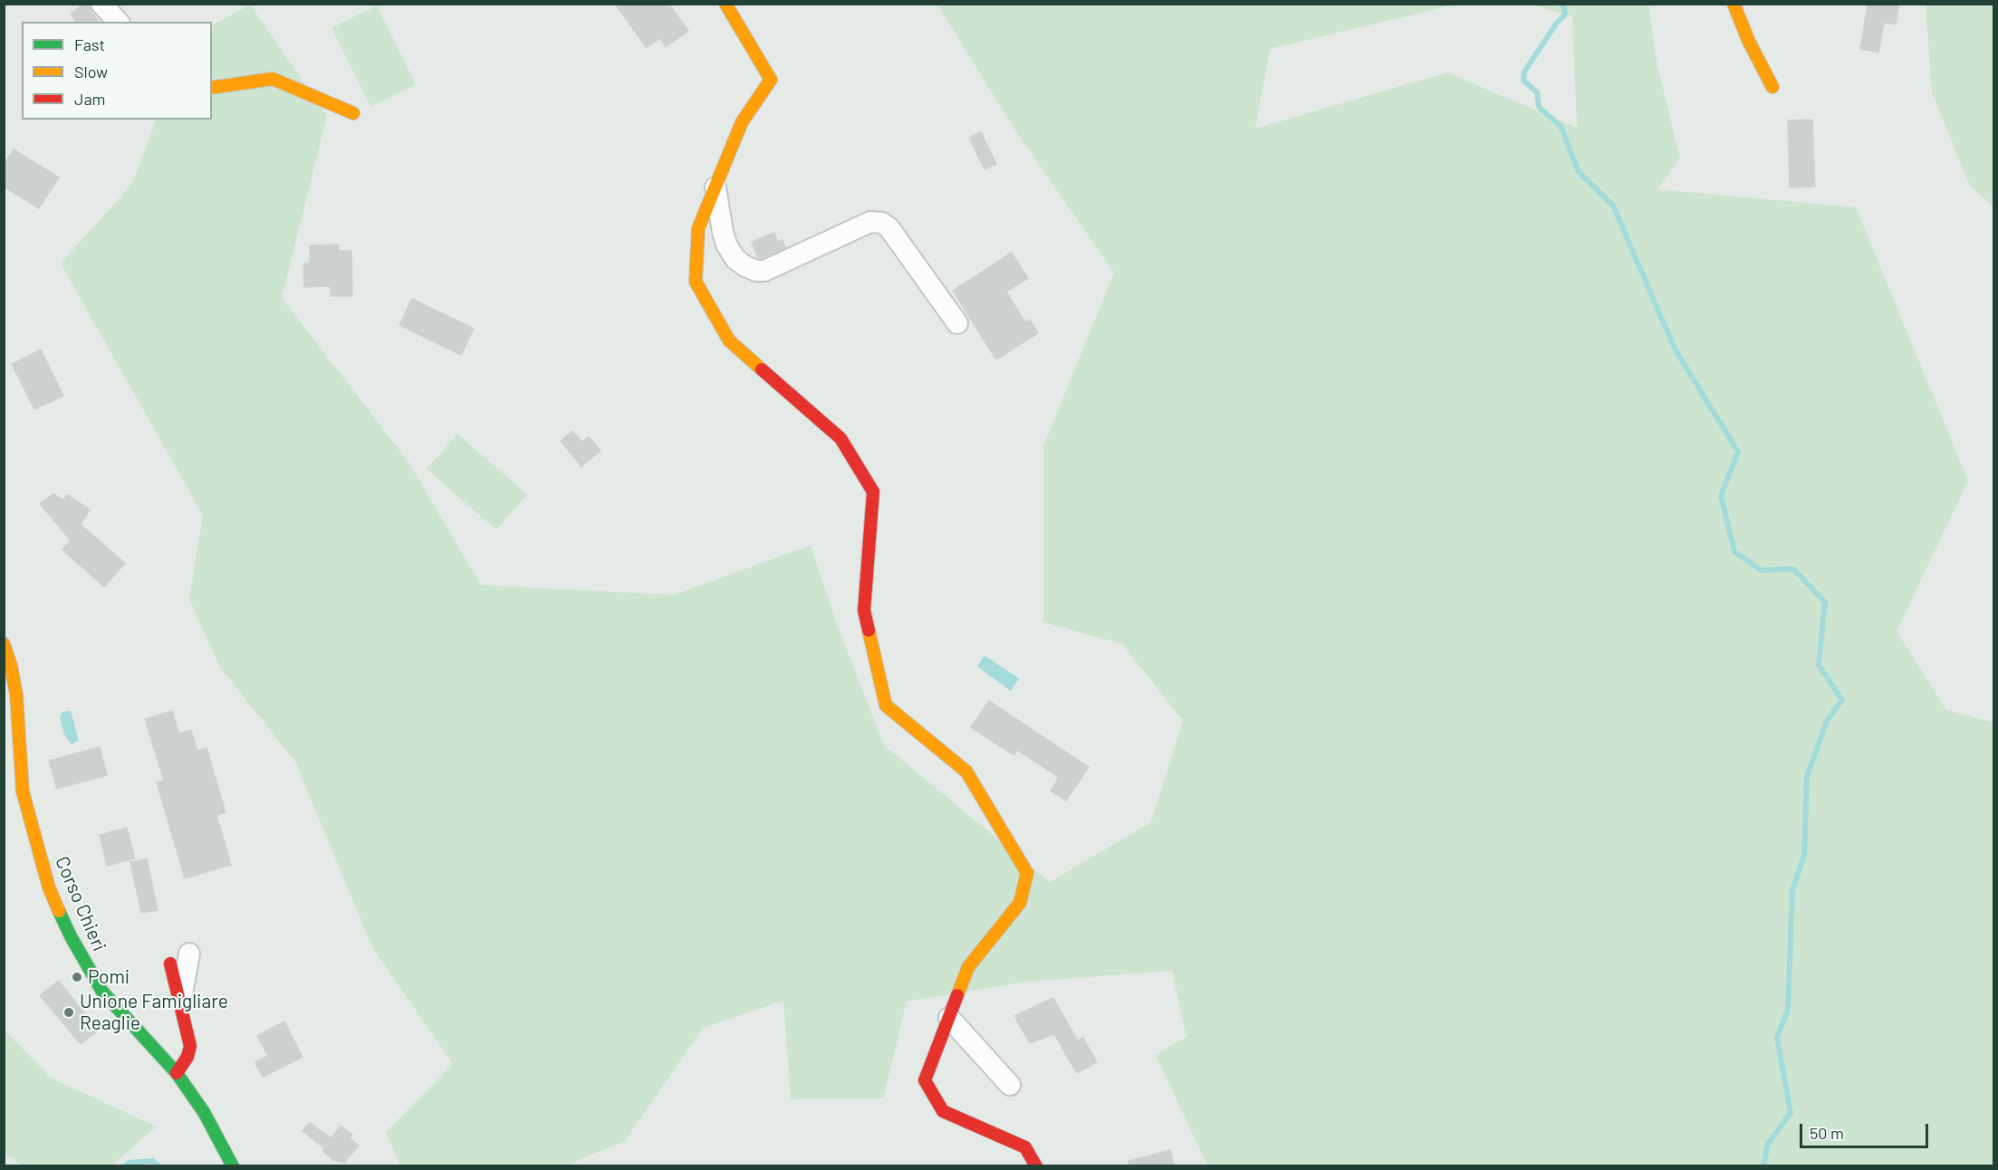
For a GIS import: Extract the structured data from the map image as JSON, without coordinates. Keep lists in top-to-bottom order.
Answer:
{
  "streets": {
    "street": ["Corso Chieri"]
  },
  "places": ["Pomi", "Unione Famigliare Reaglie"],
  "legend": ["Fast", "Slow", "Jam"],
  "scale_bar": "50 m"
}
